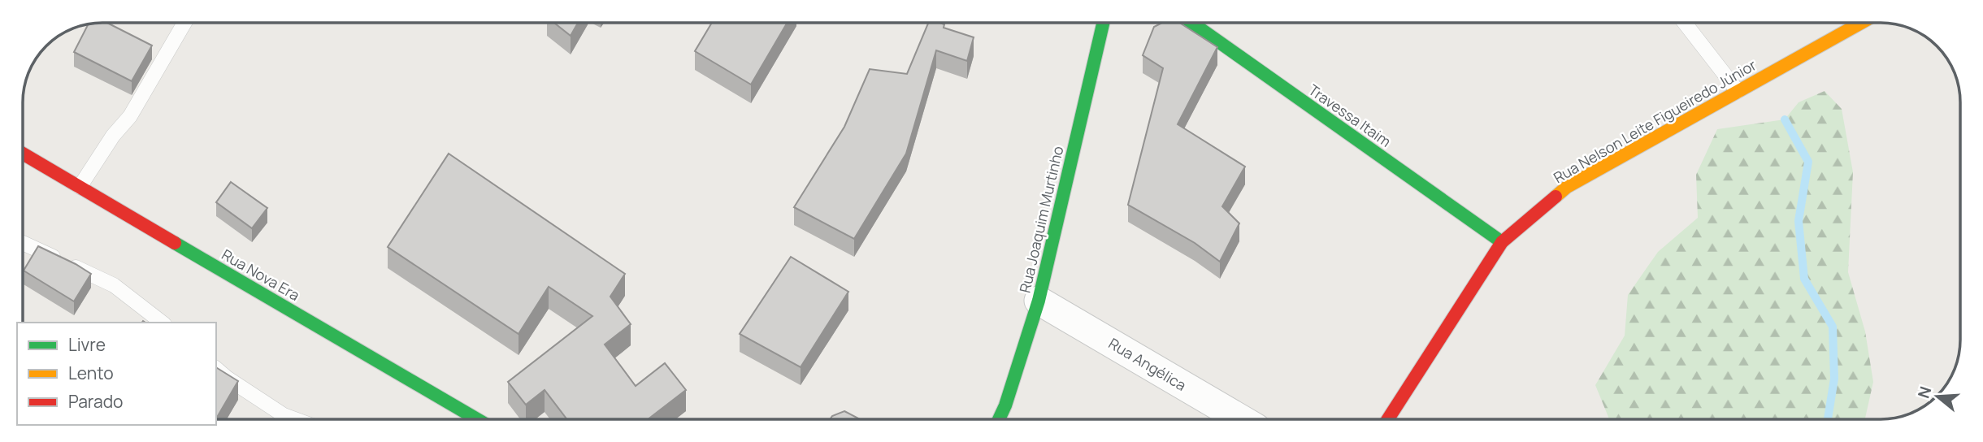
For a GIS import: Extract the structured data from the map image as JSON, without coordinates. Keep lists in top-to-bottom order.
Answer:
{
  "streets": {
    "street": [
      "Travessa Itaim",
      "Rua Nelson Leite Figueiredo Júnior",
      "Rua Joaquim Murtinho",
      "Rua Nova Era",
      "Rua Angélica"
    ]
  },
  "crossings": [
    ["Travessa Itaim", "Rua Nelson Leite Figueiredo Júnior"],
    ["Rua Joaquim Murtinho", "Rua Angélica"]
  ],
  "legend": ["Livre", "Lento", "Parado"],
  "north": "left"
}
